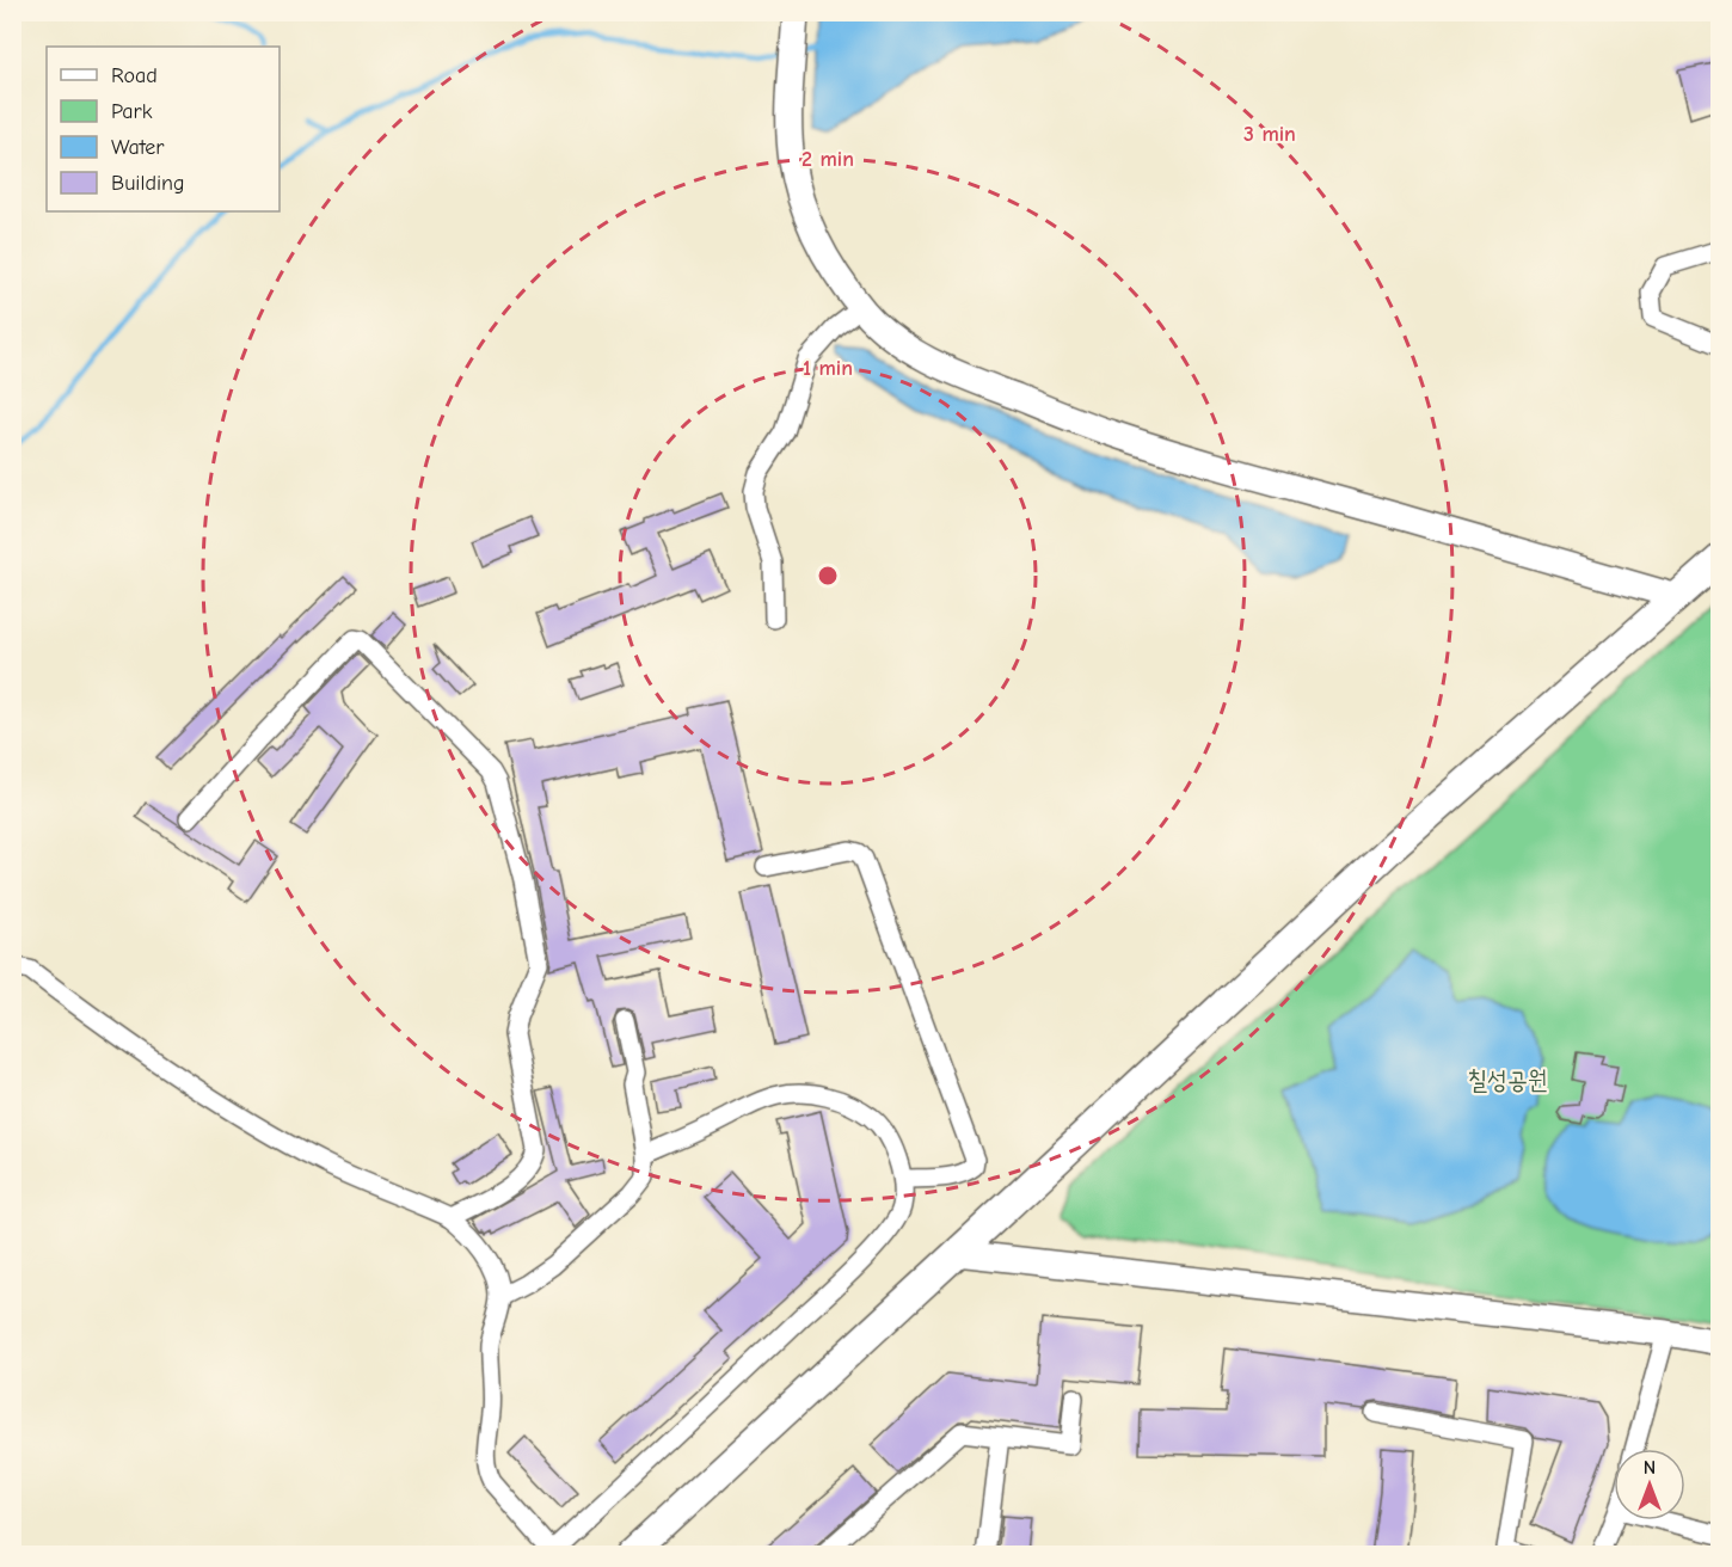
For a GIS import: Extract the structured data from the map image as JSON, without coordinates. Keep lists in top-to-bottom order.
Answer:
{
  "parks": ["칠성공원"],
  "legend": [
    "Road",
    "Park",
    "Water",
    "Building"
  ],
  "north": "top",
  "rings": ["3 min", "2 min", "1 min"]
}
